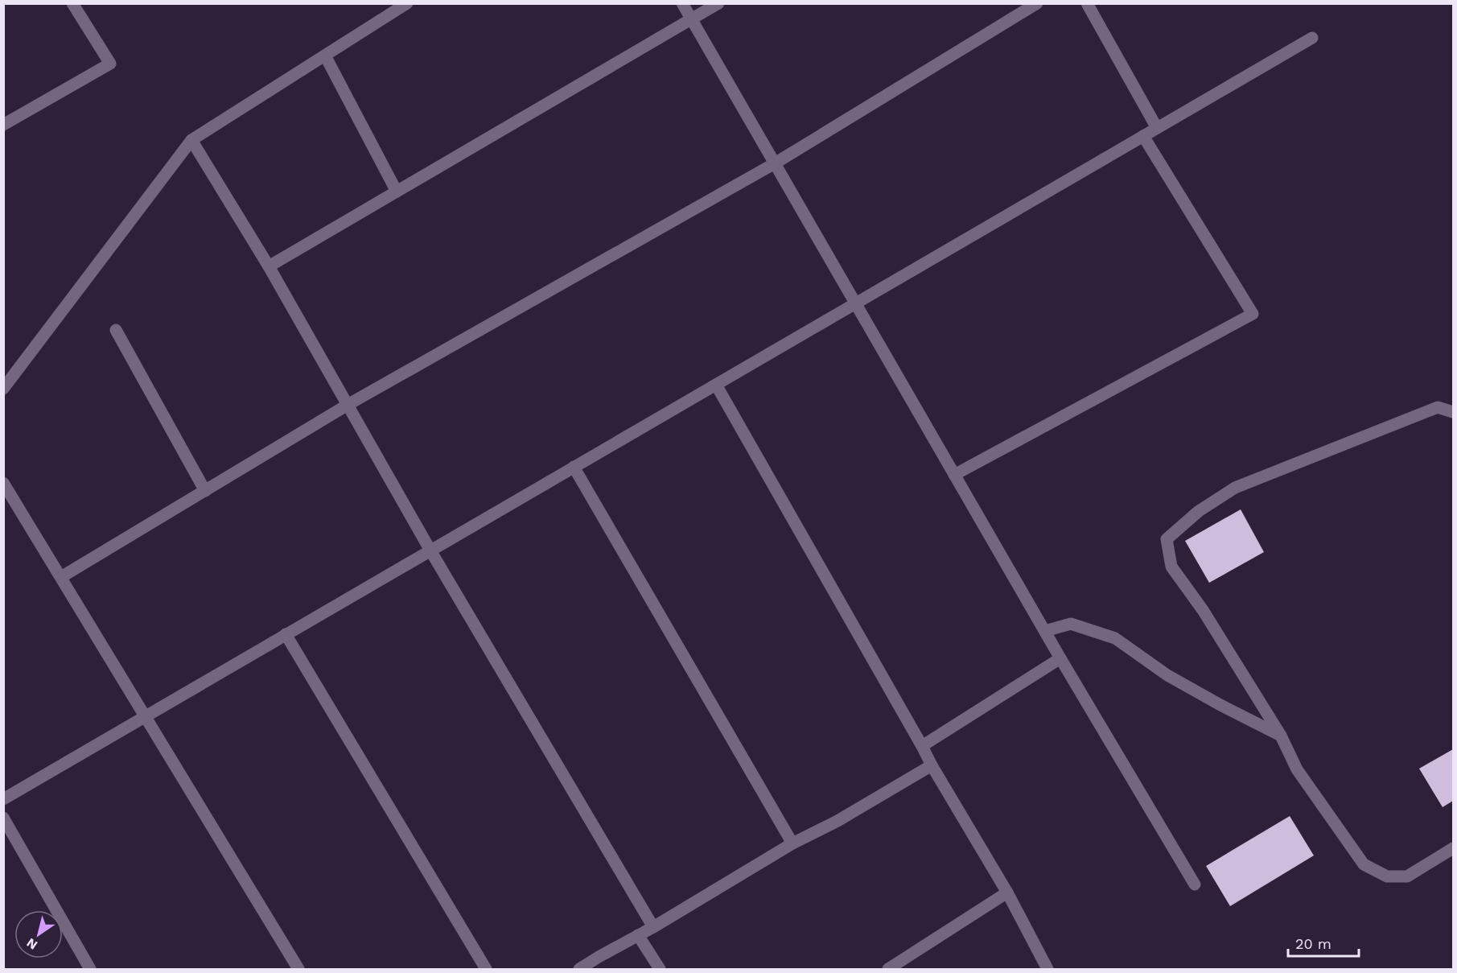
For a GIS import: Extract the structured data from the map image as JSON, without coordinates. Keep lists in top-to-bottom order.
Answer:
{
  "scale_bar": "20 m",
  "north": "bottom left"
}
